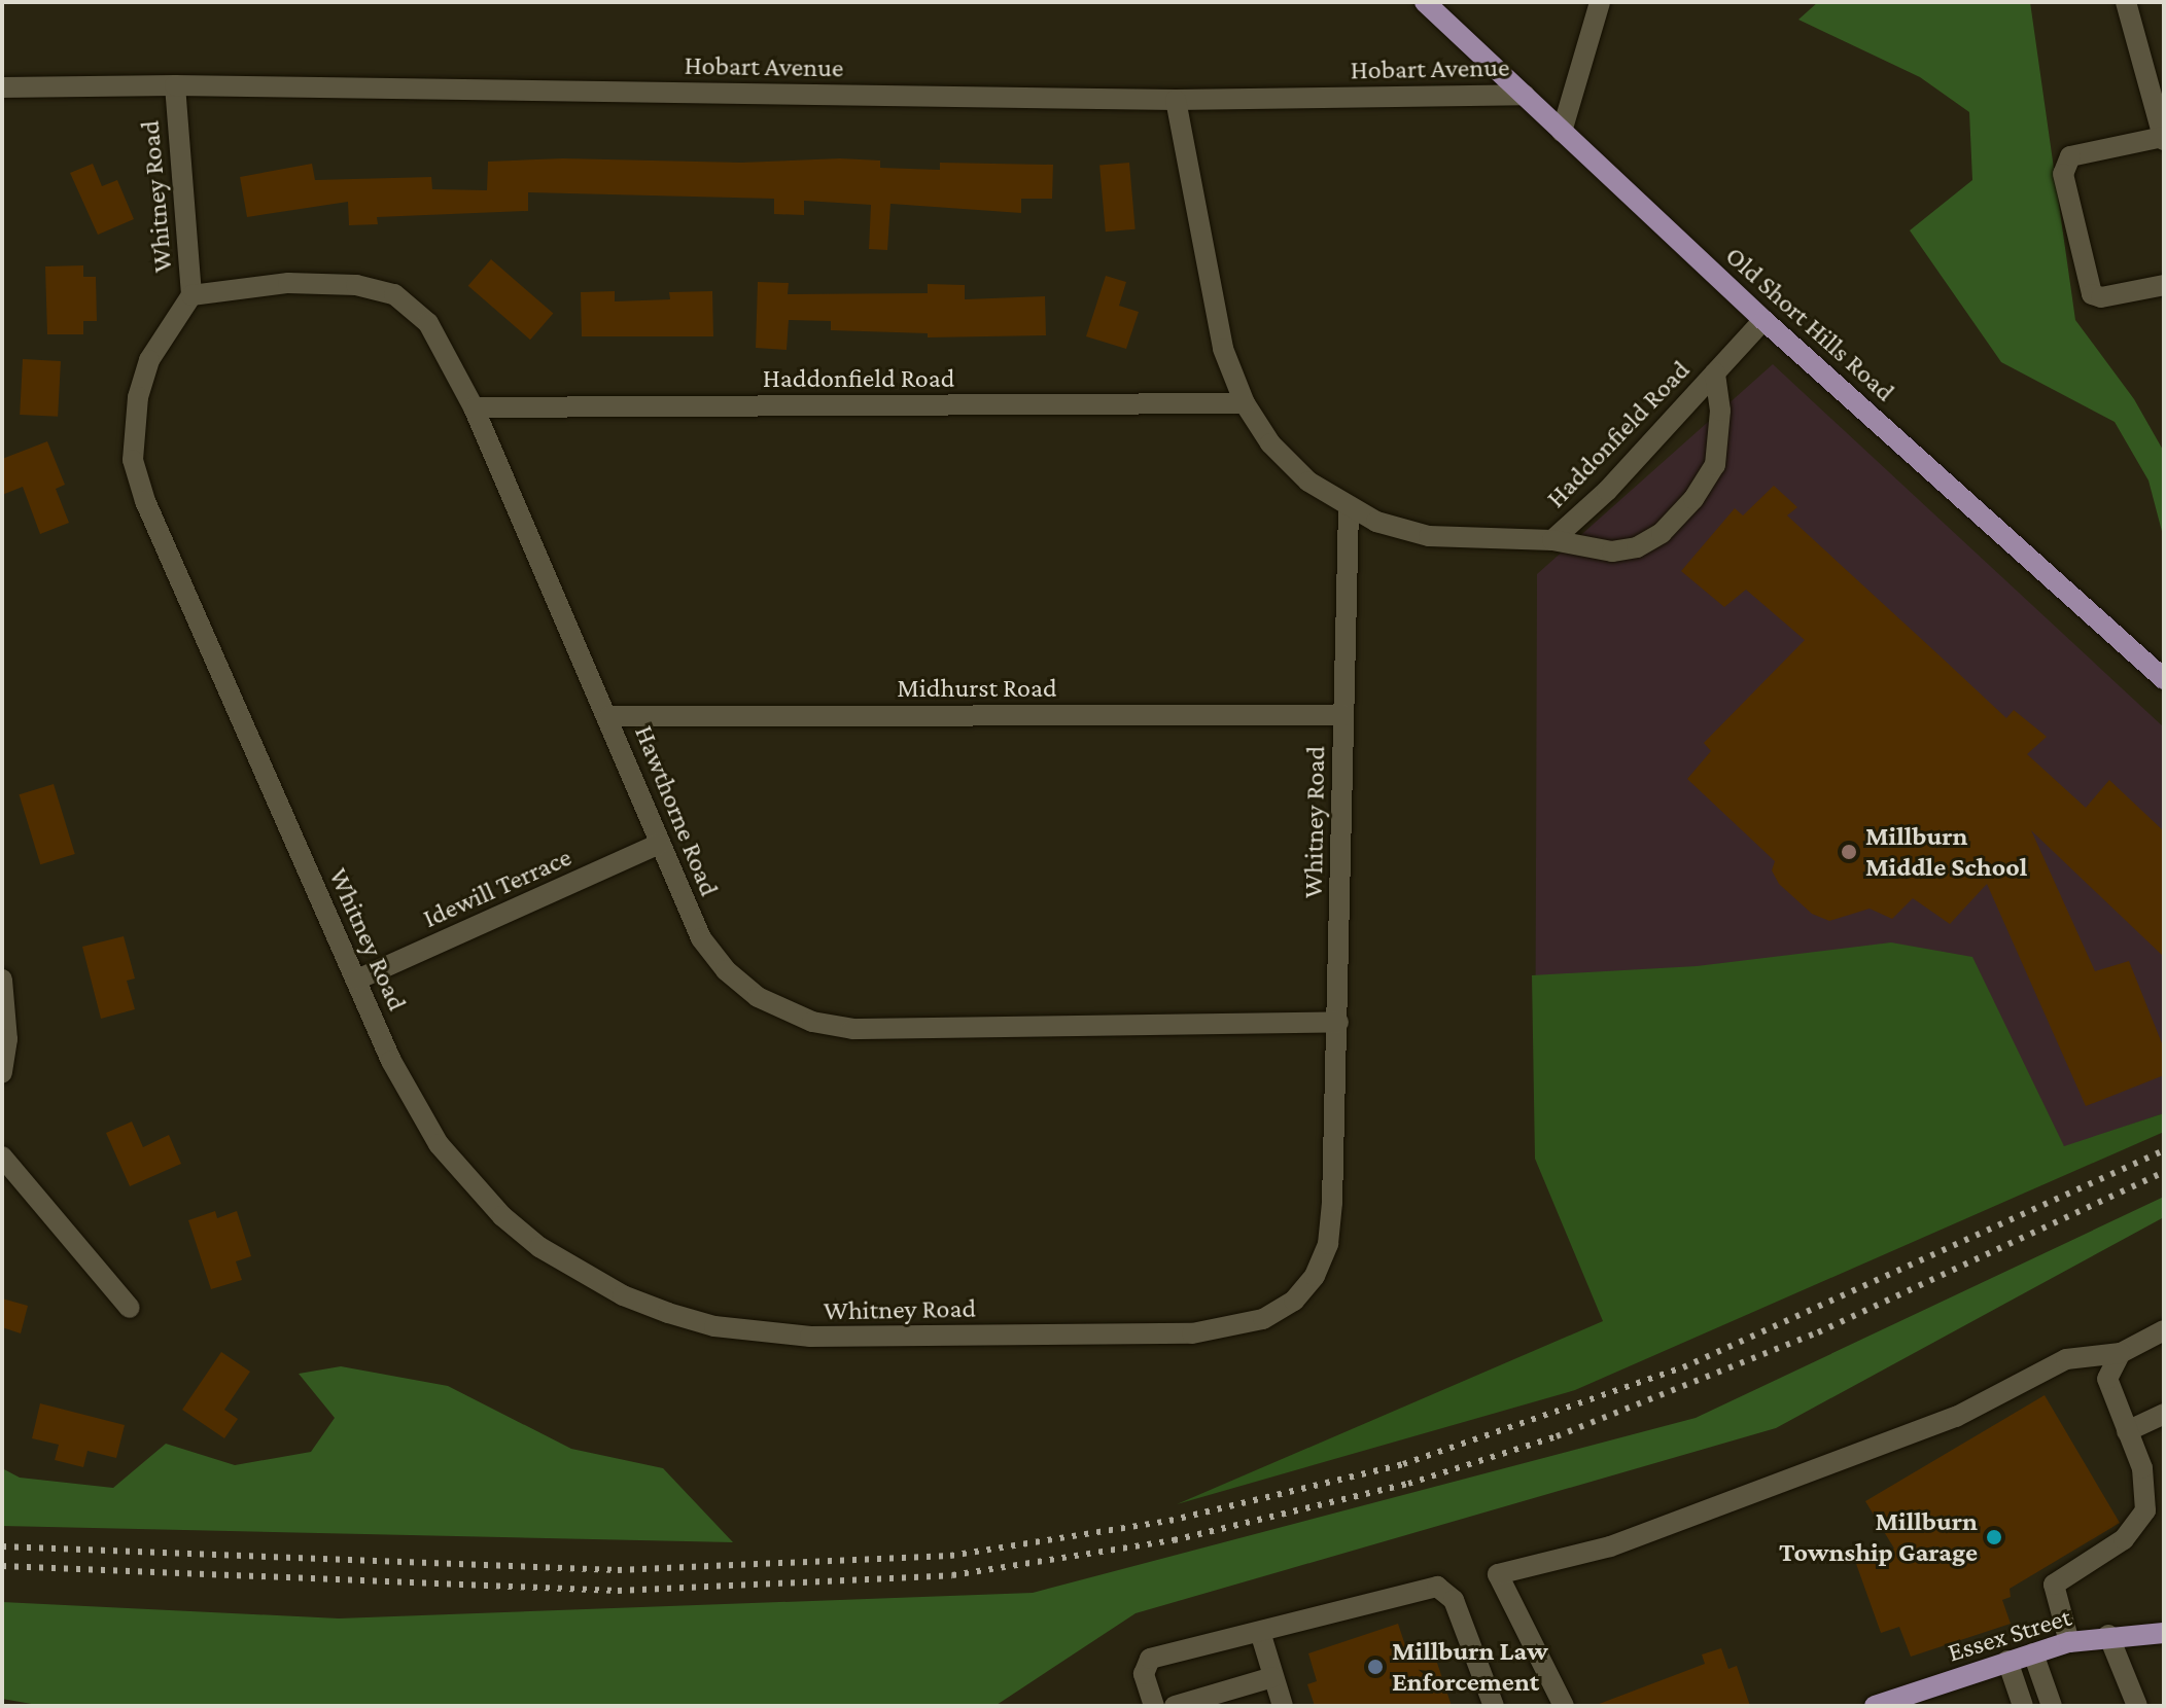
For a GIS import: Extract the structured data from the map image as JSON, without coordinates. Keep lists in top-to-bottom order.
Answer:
{
  "streets": {
    "main road": ["Old Short Hills Road", "Essex Street"],
    "street": [
      "Hobart Avenue",
      "Whitney Road",
      "Haddonfield Road",
      "Midhurst Road",
      "Hawthorne Road",
      "Idewill Terrace"
    ]
  },
  "crossings": [
    ["Hobart Avenue", "Whitney Road"],
    ["Hobart Avenue", "Old Short Hills Road"],
    ["Whitney Road", "Haddonfield Road"],
    ["Whitney Road", "Midhurst Road"],
    ["Whitney Road", "Hawthorne Road"],
    ["Whitney Road", "Idewill Terrace"],
    ["Old Short Hills Road", "Haddonfield Road"],
    ["Haddonfield Road", "Hawthorne Road"],
    ["Midhurst Road", "Hawthorne Road"],
    ["Hawthorne Road", "Idewill Terrace"]
  ],
  "places": ["Millburn Middle School", "Millburn Township Garage", "Millburn Law Enforcement"]
}
